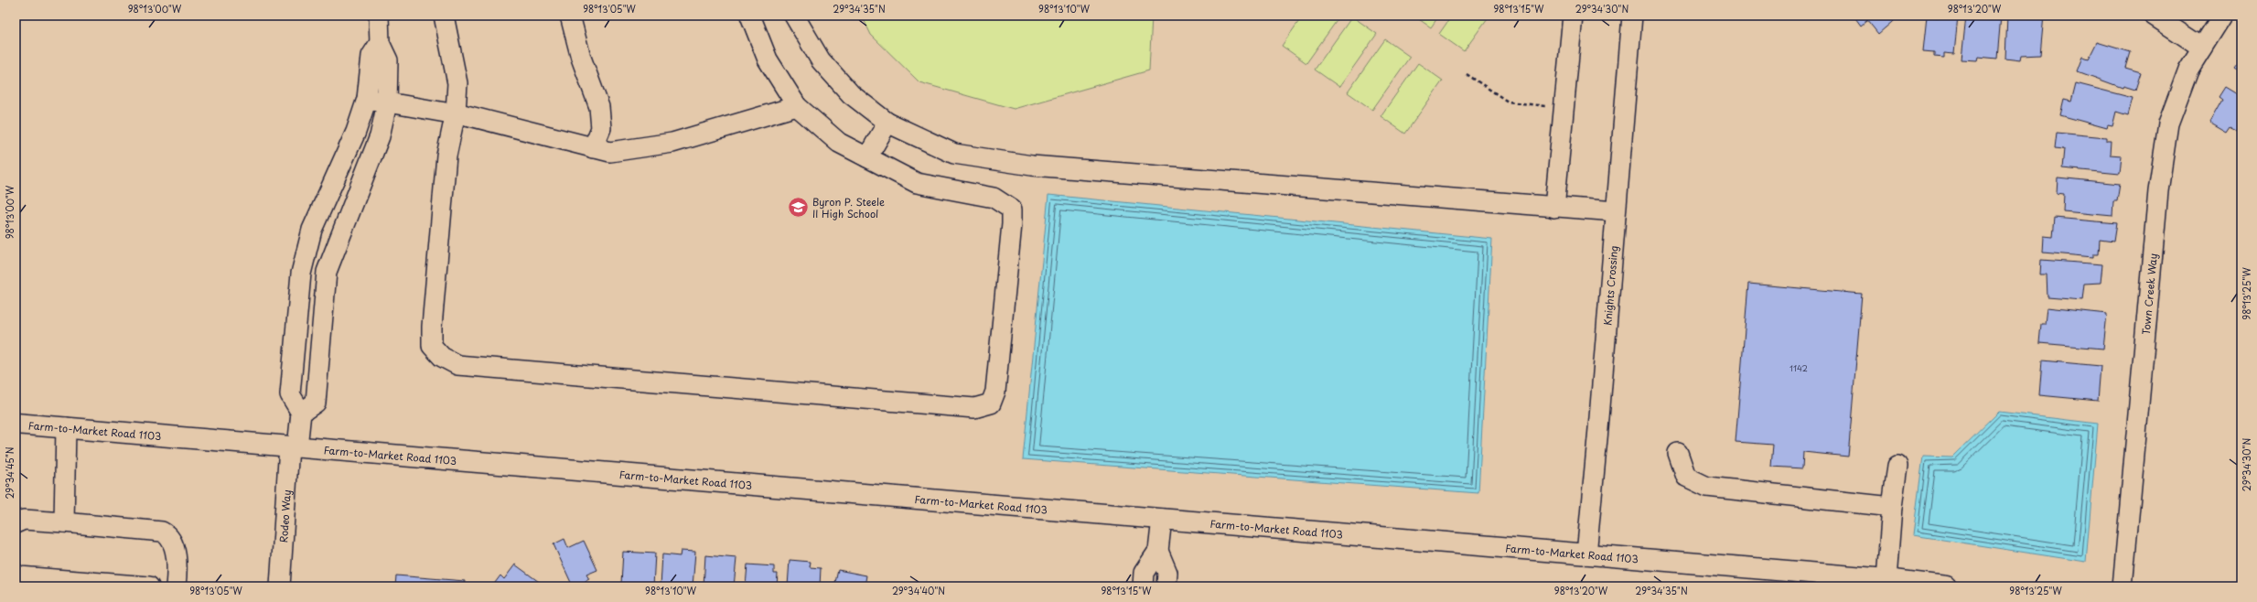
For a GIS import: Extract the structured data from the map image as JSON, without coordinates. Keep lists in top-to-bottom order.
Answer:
{
  "streets": {
    "main road": ["Farm-to-Market Road 1103"],
    "street": ["Knights Crossing", "Town Creek Way", "Rodeo Way"]
  },
  "crossings": [
    ["Knights Crossing", "Farm-to-Market Road 1103"],
    ["Farm-to-Market Road 1103", "Rodeo Way"]
  ],
  "places": {
    "school or university": ["Byron P. Steele II High School"]
  },
  "house_numbers": ["1142"],
  "coordinates": [
    "98°13'00\"W",
    "98°13'05\"W",
    "29°34'35\"N",
    "98°13'10\"W",
    "98°13'15\"W",
    "29°34'30\"N",
    "98°13'20\"W",
    "98°13'25\"W",
    "29°34'45\"N",
    "29°34'40\"N"
  ]
}
